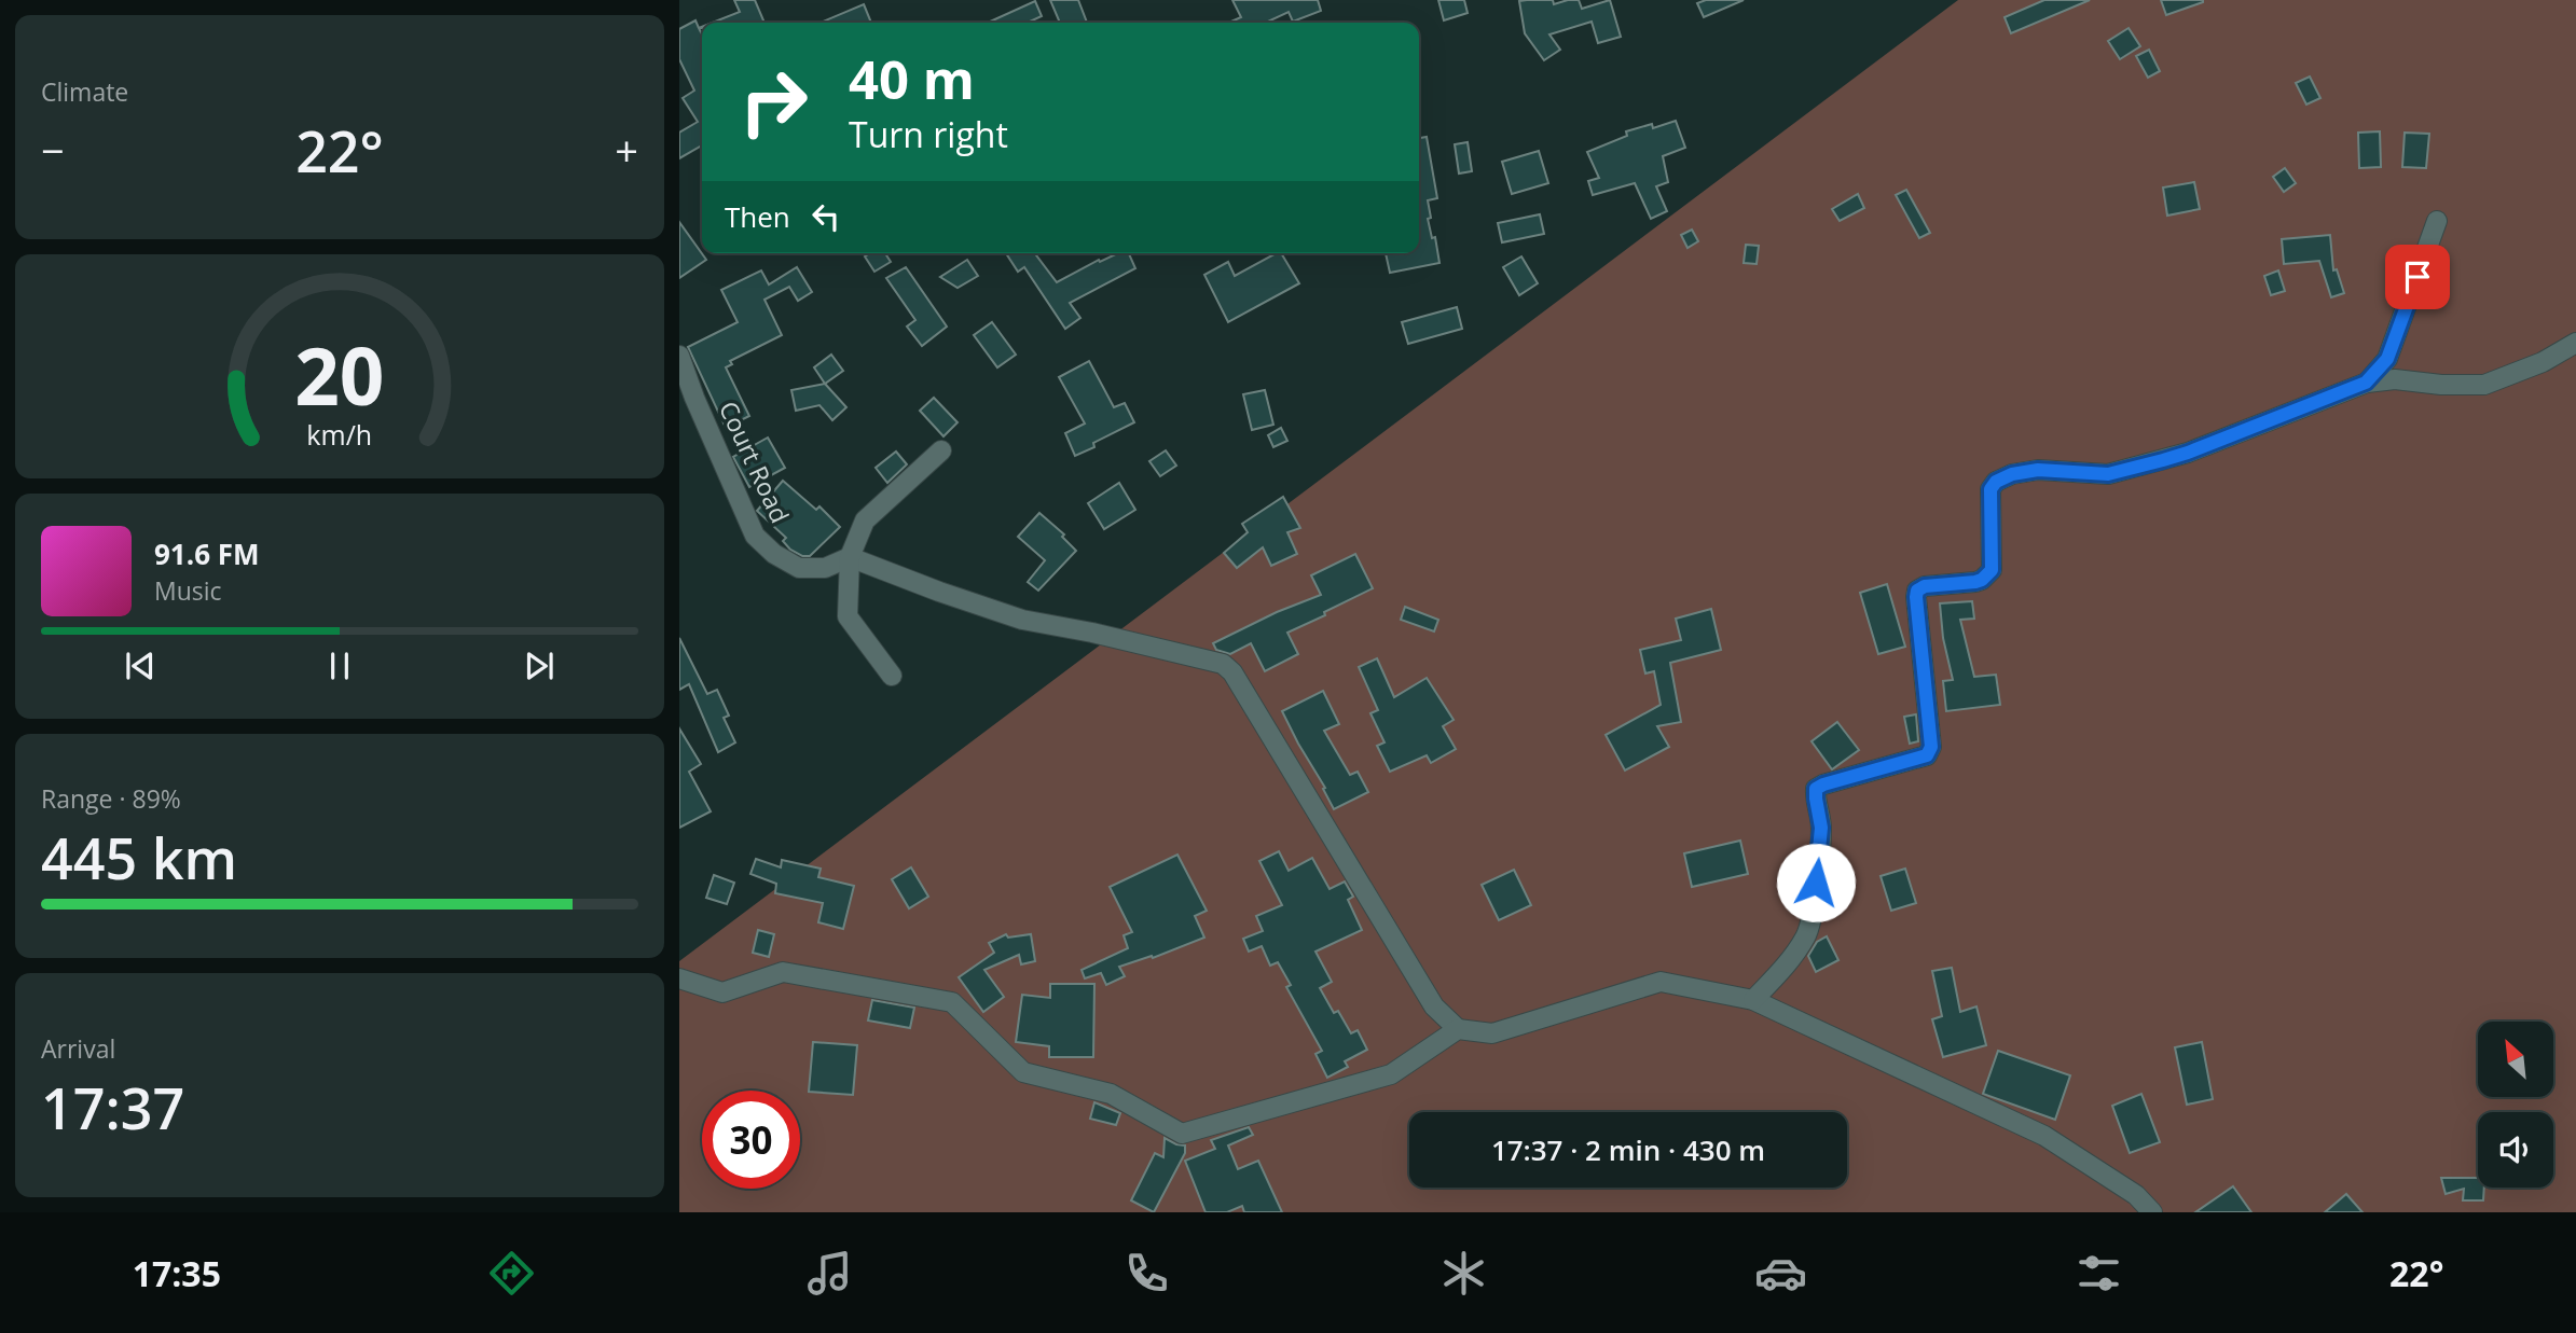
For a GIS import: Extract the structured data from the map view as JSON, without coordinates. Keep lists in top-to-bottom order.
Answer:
{
  "streets": {
    "street": ["Court Road"]
  },
  "north": "top left",
  "page": {
    "tile": [
      "Climate",
      ["Range · 89%", "445 km"],
      ["Arrival", "17:37"]
    ],
    "turn": ["40 m", "Turn right"],
    "heat": ["−", "22°", "+"],
    "then": "Then",
    "song": ["91.6 FM", "Music"],
    "limit": "30",
    "trip": "17:37 · 2 min · 430 m",
    "tabs": ["17:35", "22°"],
    "gauge": ["20", "km/h"]
  }
}
